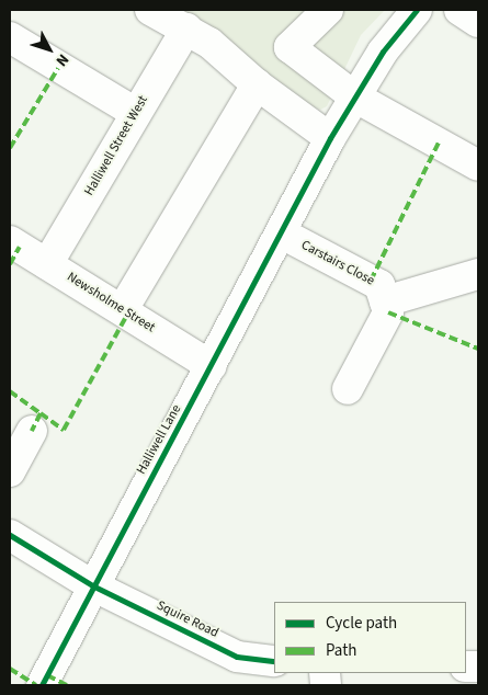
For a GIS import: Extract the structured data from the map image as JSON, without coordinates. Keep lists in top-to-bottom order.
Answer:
{
  "streets": {
    "street": [
      "Halliwell Street West",
      "Carstairs Close",
      "Newsholme Street",
      "Halliwell Lane",
      "Squire Road"
    ]
  },
  "crossings": [
    ["Halliwell Street West", "Newsholme Street"],
    ["Carstairs Close", "Halliwell Lane"],
    ["Newsholme Street", "Halliwell Lane"],
    ["Halliwell Lane", "Squire Road"]
  ],
  "legend": ["Cycle path", "Path"],
  "north": "bottom right"
}
